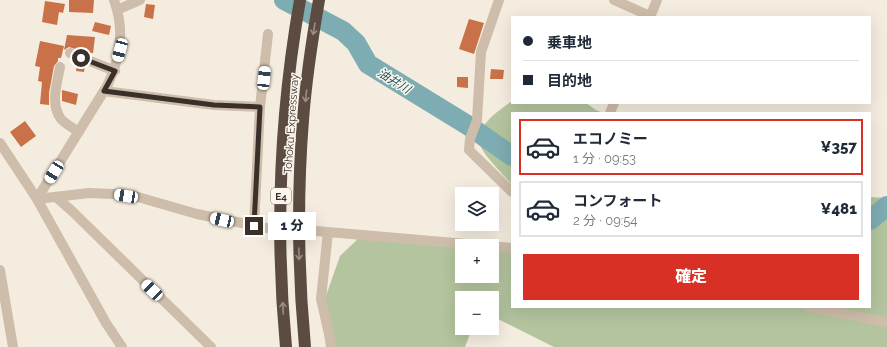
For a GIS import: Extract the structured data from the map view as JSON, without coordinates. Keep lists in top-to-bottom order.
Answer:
{
  "streets": {
    "highway": ["Tohoku Expressway", "E4"]
  },
  "water": ["油井川"],
  "page": {
    "banner": ["乗車地", "目的地"],
    "list": [
      {
        "name": "エコノミー",
        "note": "1 分 · 09:53",
        "value": "¥357"
      },
      {
        "name": "コンフォート",
        "note": "2 分 · 09:54",
        "value": "¥481"
      }
    ],
    "map_buttons": ["+", "−"],
    "bubble": "1 分",
    "buttons": "確定"
  }
}
